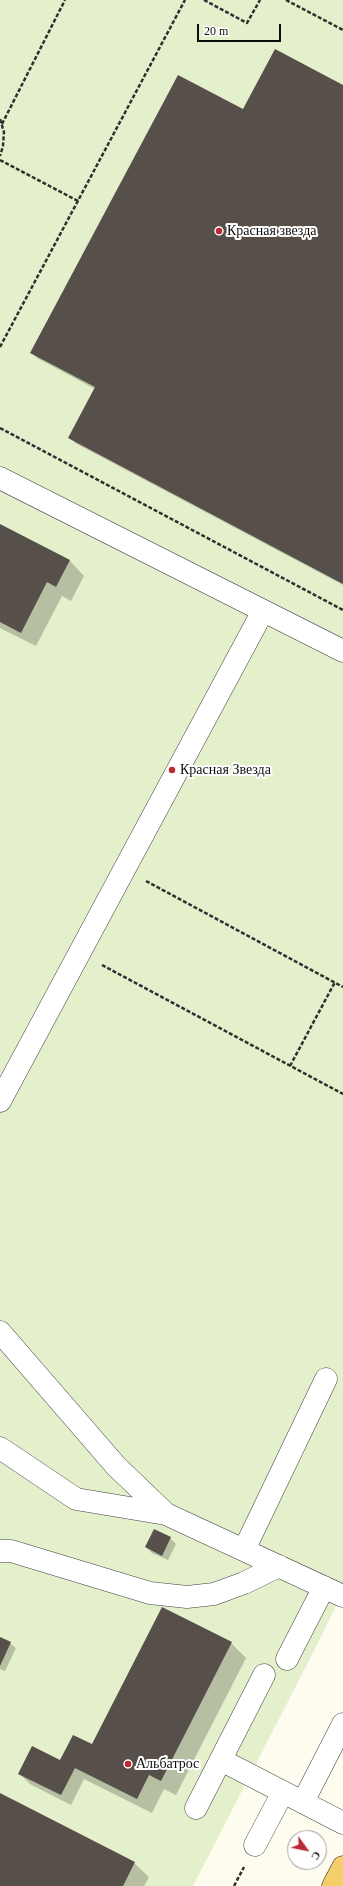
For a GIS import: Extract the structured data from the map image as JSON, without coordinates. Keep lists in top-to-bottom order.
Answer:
{
  "places": ["Красная звезда", "Красная Звезда", "Альбатрос"],
  "scale_bar": "20 m",
  "north": "bottom right"
}
